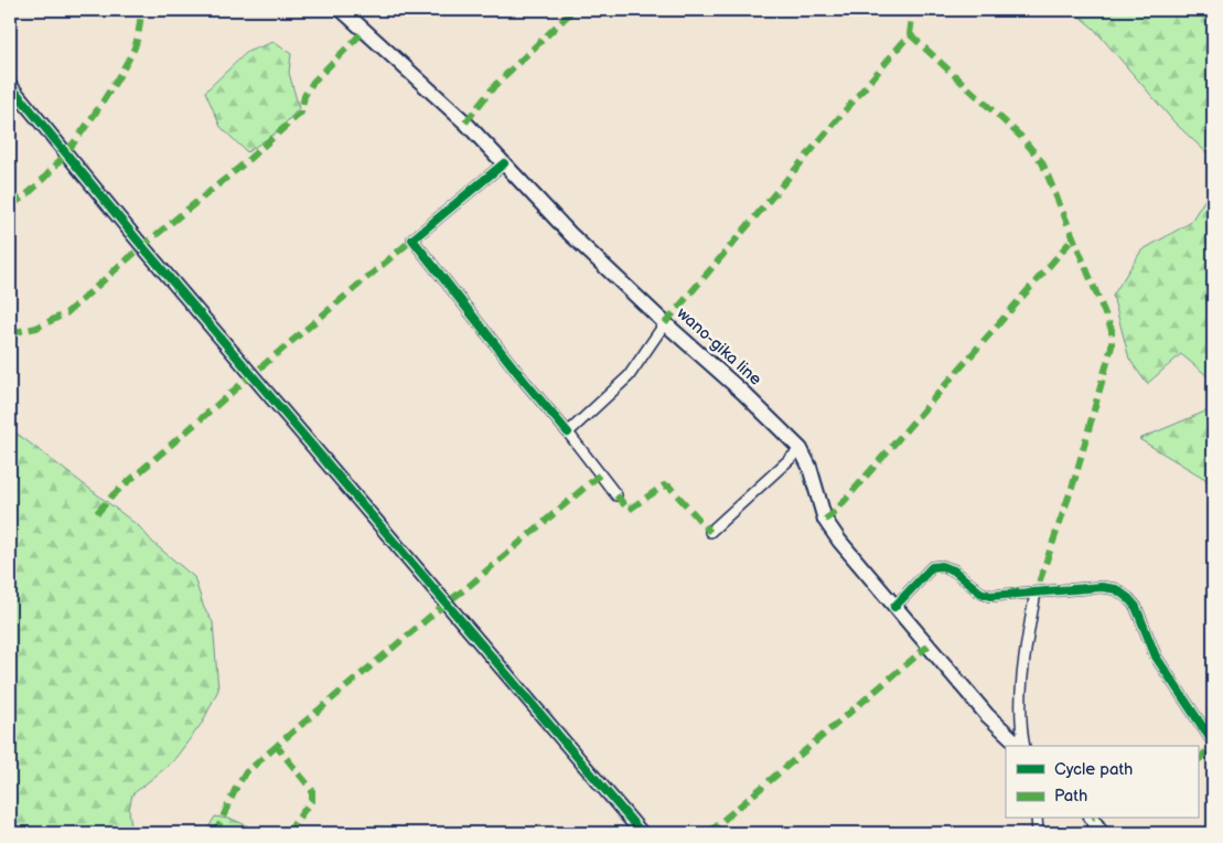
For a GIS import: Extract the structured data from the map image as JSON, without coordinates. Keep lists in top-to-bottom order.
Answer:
{
  "streets": {
    "main road": ["wano-gika line"]
  },
  "legend": ["Cycle path", "Path"]
}
